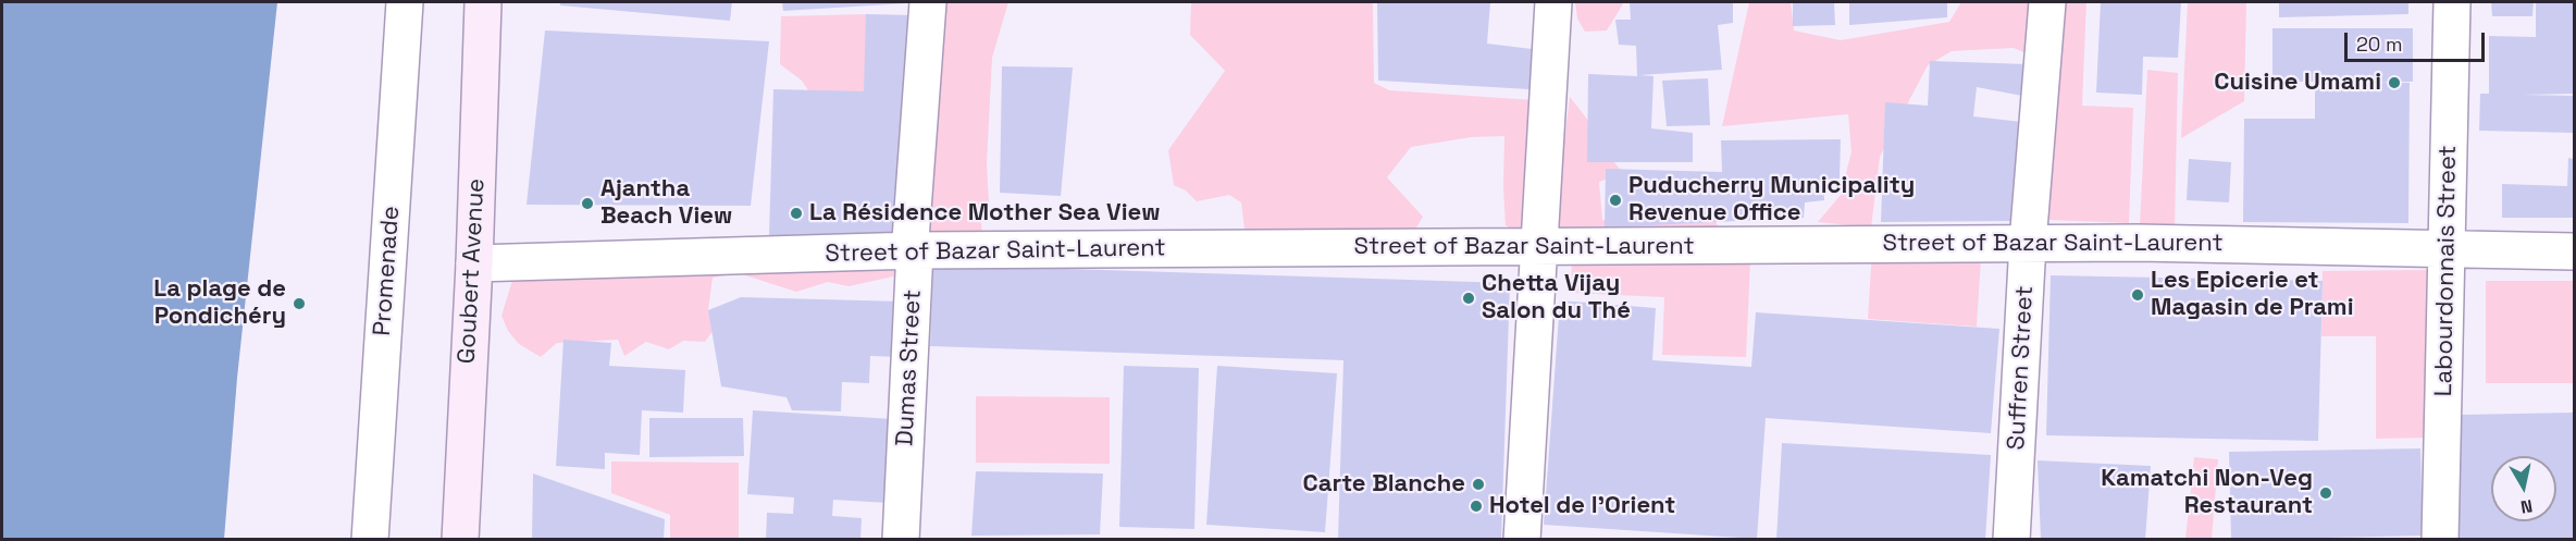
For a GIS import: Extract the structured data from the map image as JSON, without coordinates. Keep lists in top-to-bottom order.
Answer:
{
  "streets": {
    "street": [
      "Street of Bazar Saint-Laurent",
      "Promenade",
      "Goubert Avenue",
      "Labourdonnais Street",
      "Dumas Street",
      "Suffren Street"
    ]
  },
  "crossings": [
    ["Street of Bazar Saint-Laurent", "Goubert Avenue"],
    ["Street of Bazar Saint-Laurent", "Labourdonnais Street"],
    ["Street of Bazar Saint-Laurent", "Dumas Street"],
    ["Street of Bazar Saint-Laurent", "Suffren Street"]
  ],
  "places": [
    "Cuisine Umami",
    "Puducherry Municipality Revenue Office",
    "Ajantha Beach View",
    "La Résidence Mother Sea View",
    "Les Epicerie et Magasin de Prami",
    "Chetta Vijay Salon du Thé",
    "La plage de Pondichéry",
    "Carte Blanche",
    "Kamatchi Non-Veg Restaurant",
    "Hotel de l'Orient"
  ],
  "scale_bar": "20 m",
  "north": "bottom"
}
